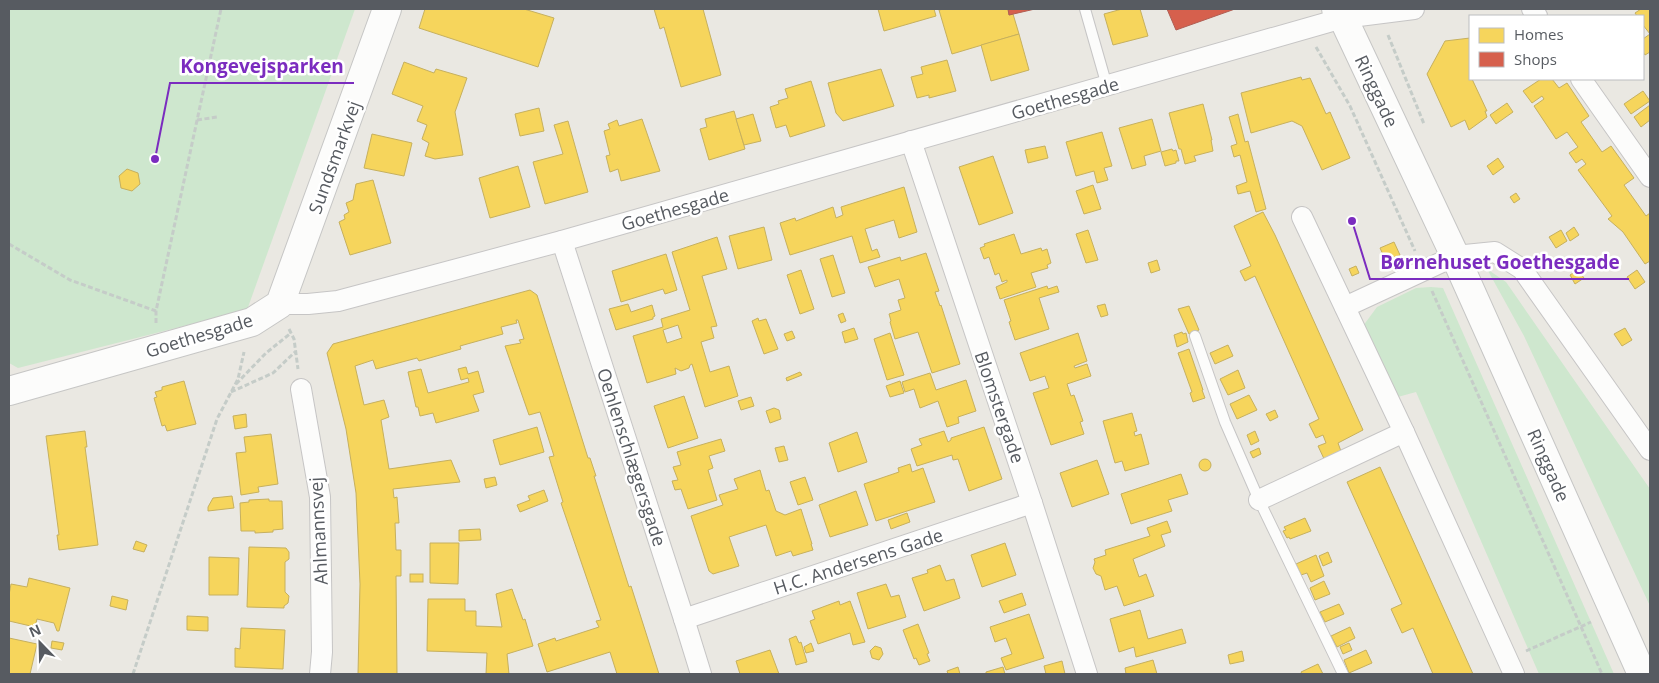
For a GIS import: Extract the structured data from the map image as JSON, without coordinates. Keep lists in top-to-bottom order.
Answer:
{
  "streets": {
    "street": [
      "Ringgade",
      "Goethesgade",
      "Sundsmarkvej",
      "Blomstergade",
      "Oehlenschlægersgade",
      "Ahlmannsvej",
      "H.C. Andersens Gade"
    ]
  },
  "crossings": [
    ["Ringgade", "Goethesgade"],
    ["Goethesgade", "Sundsmarkvej"],
    ["Goethesgade", "Blomstergade"],
    ["Goethesgade", "Oehlenschlægersgade"],
    ["Blomstergade", "H.C. Andersens Gade"],
    ["Oehlenschlægersgade", "H.C. Andersens Gade"]
  ],
  "places": ["Kongevejsparken", "Børnehuset Goethesgade"],
  "legend": ["Homes", "Shops"],
  "north": "top left"
}
